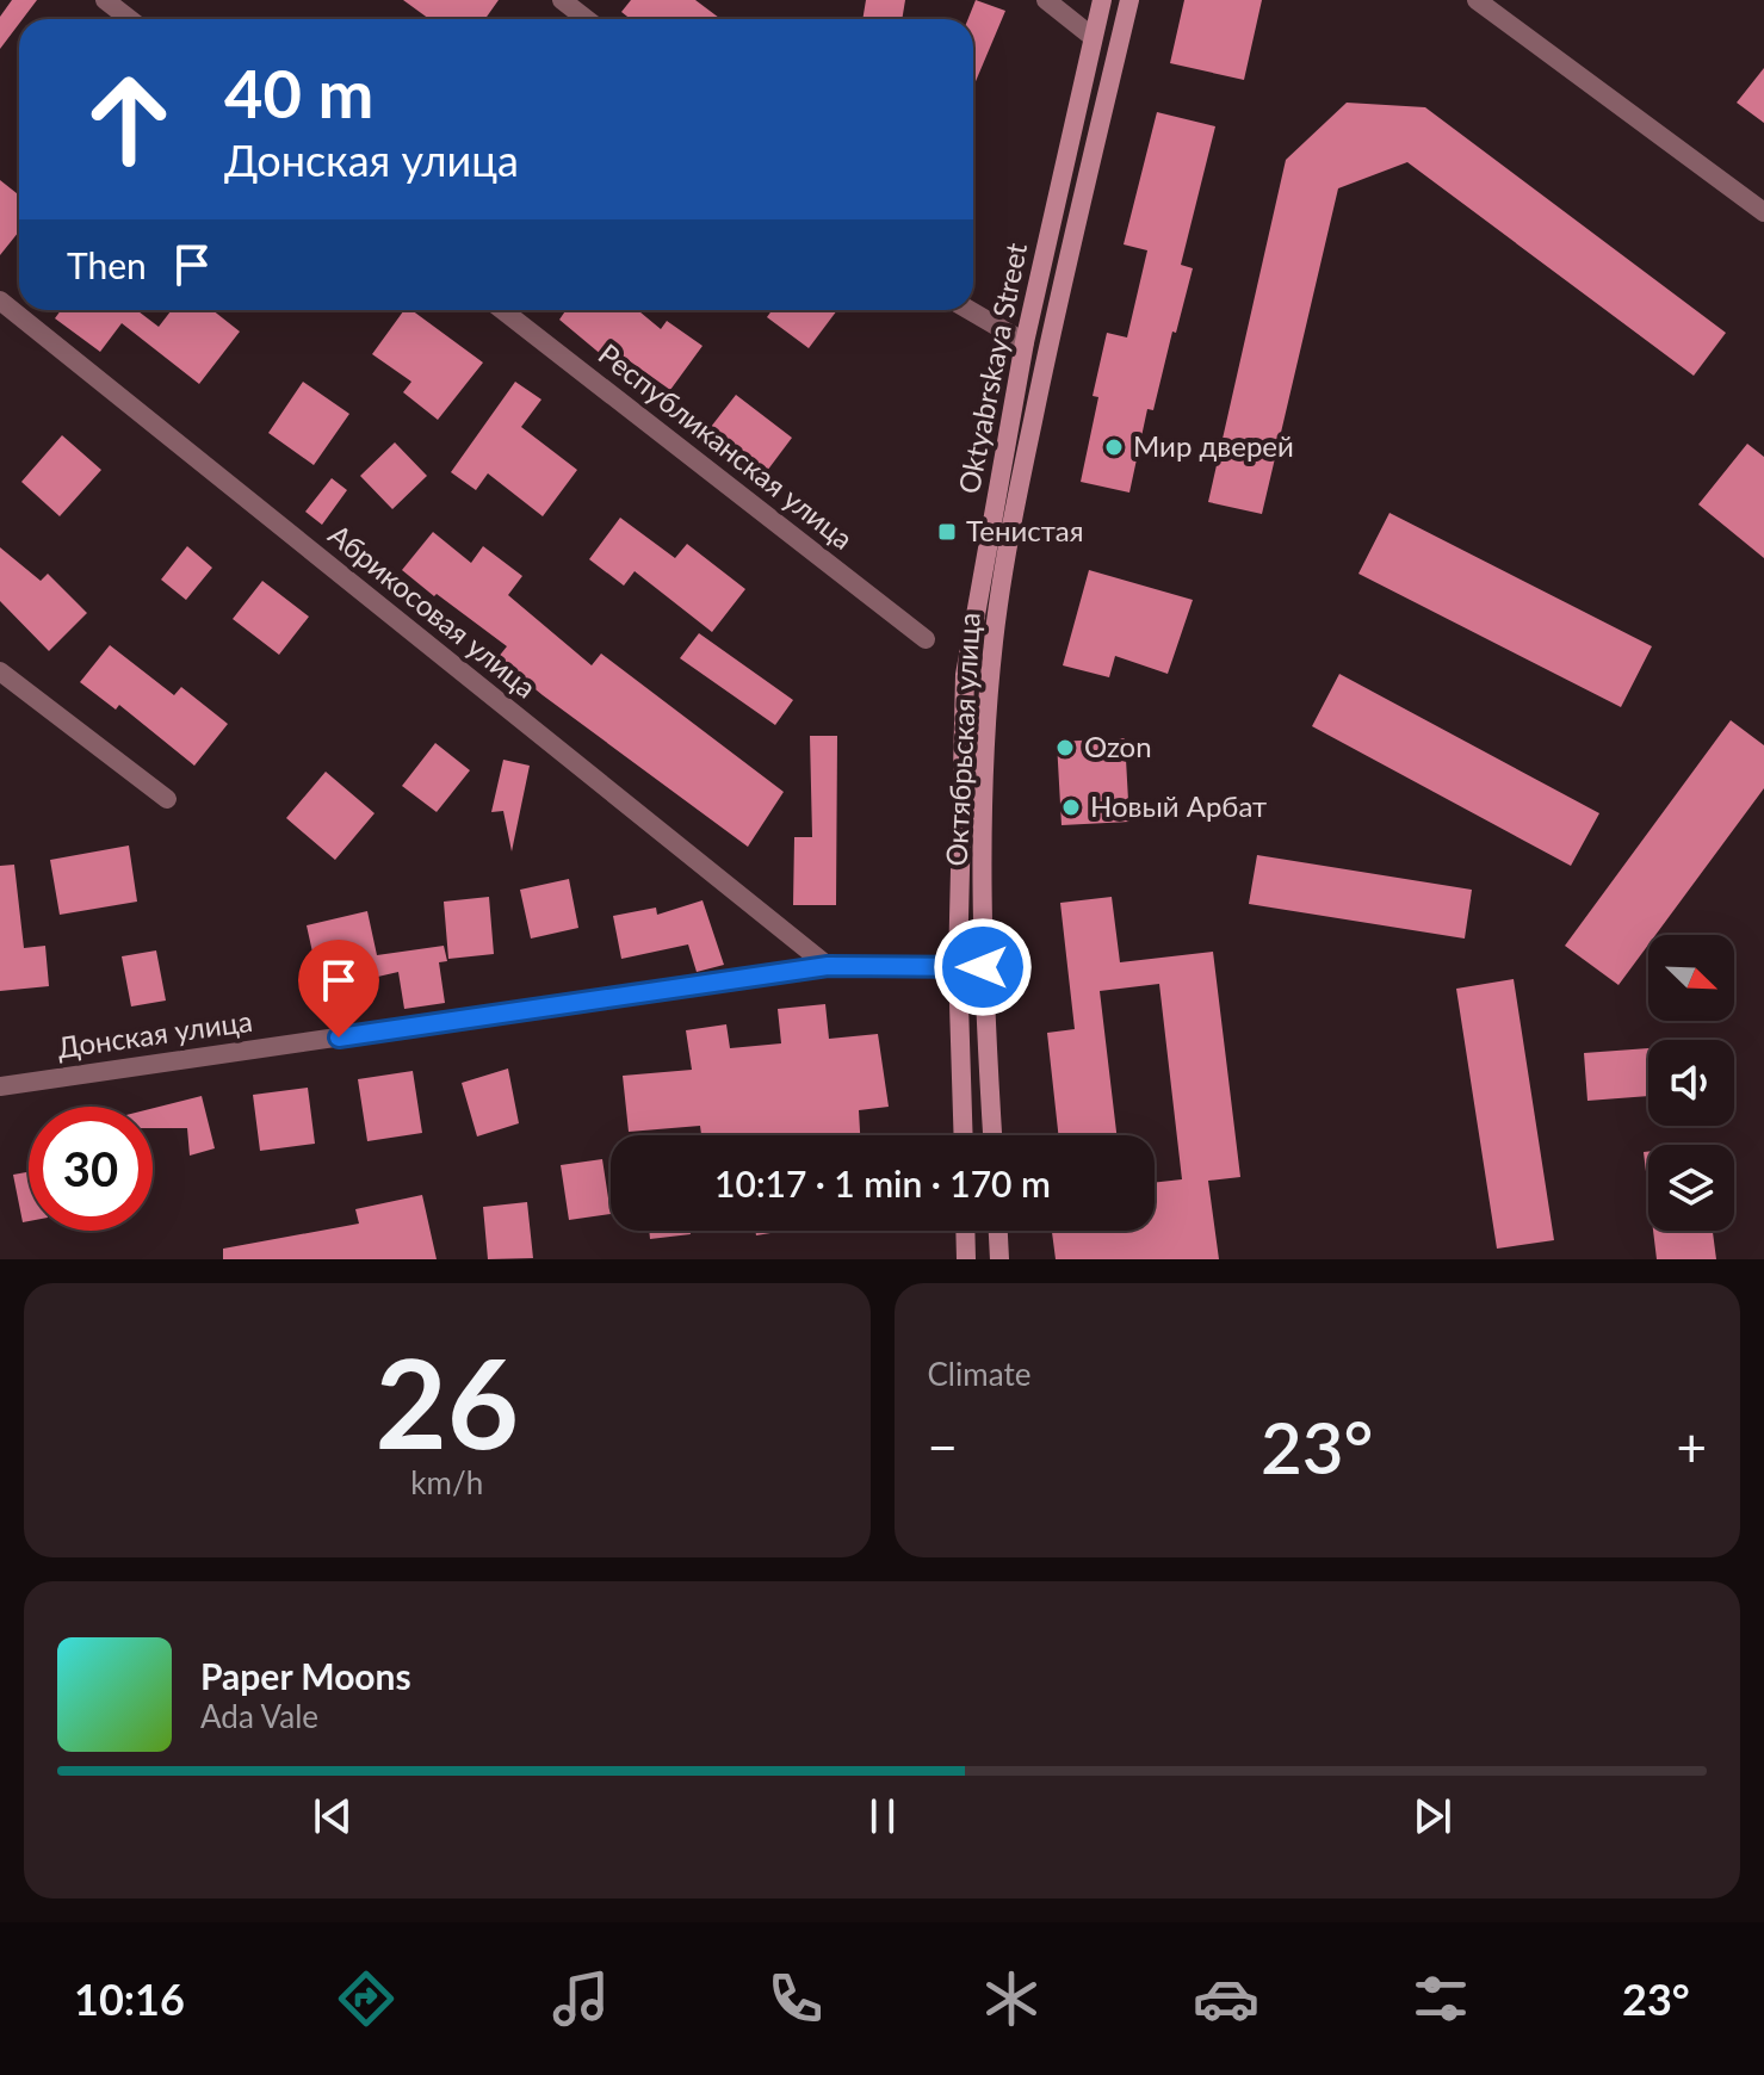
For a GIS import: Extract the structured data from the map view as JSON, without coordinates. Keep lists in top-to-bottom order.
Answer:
{
  "streets": {
    "main road": ["Oktyabrskaya Street", "Октябрьская улица"],
    "street": ["Республиканская улица", "Абрикосовая улица", "Донская улица"]
  },
  "crossings": [
    ["Oktyabrskaya Street", "Донская улица"],
    ["Абрикосовая улица", "Донская улица"],
    ["Октябрьская улица", "Донская улица"]
  ],
  "places": {
    "other": ["Мир дверей", "Ozon", "Новый Арбат"],
    "transit": ["Тенистая"]
  },
  "north": "bottom right",
  "page": {
    "turn": ["40 m", "Донская улица"],
    "then": "Then",
    "limit": "30",
    "trip": "10:17 · 1 min · 170 m",
    "tile": [
      ["26", "km/h"],
      "Climate"
    ],
    "heat": ["−", "23°", "+"],
    "song": ["Paper Moons", "Ada Vale"],
    "tabs": ["10:16", "23°"]
  }
}
